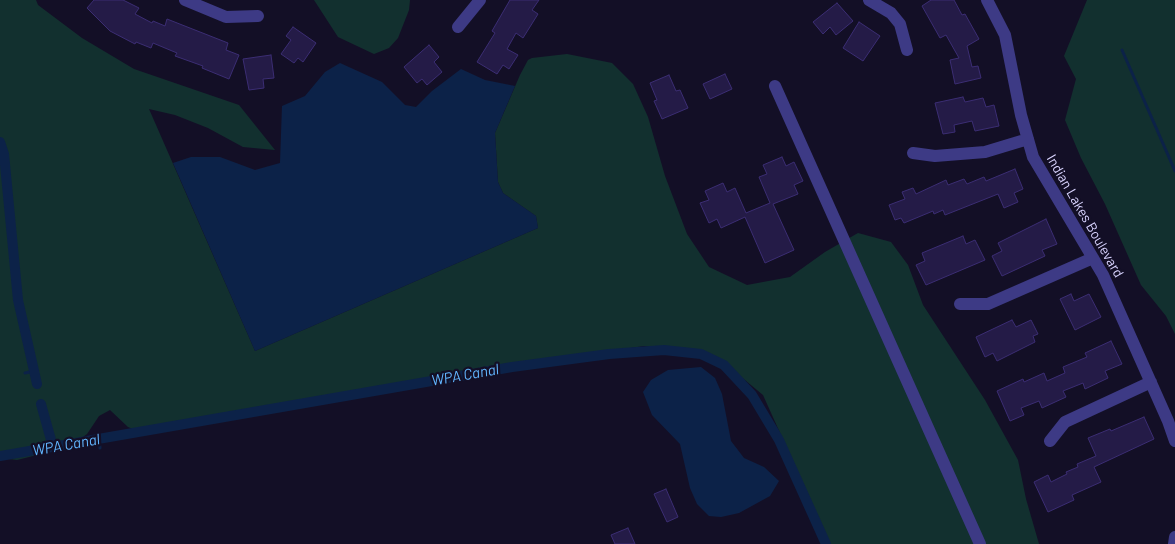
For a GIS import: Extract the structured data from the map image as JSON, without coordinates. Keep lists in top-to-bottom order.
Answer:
{
  "streets": {
    "street": ["Indian Lakes Boulevard"]
  },
  "water": ["WPA Canal"]
}
